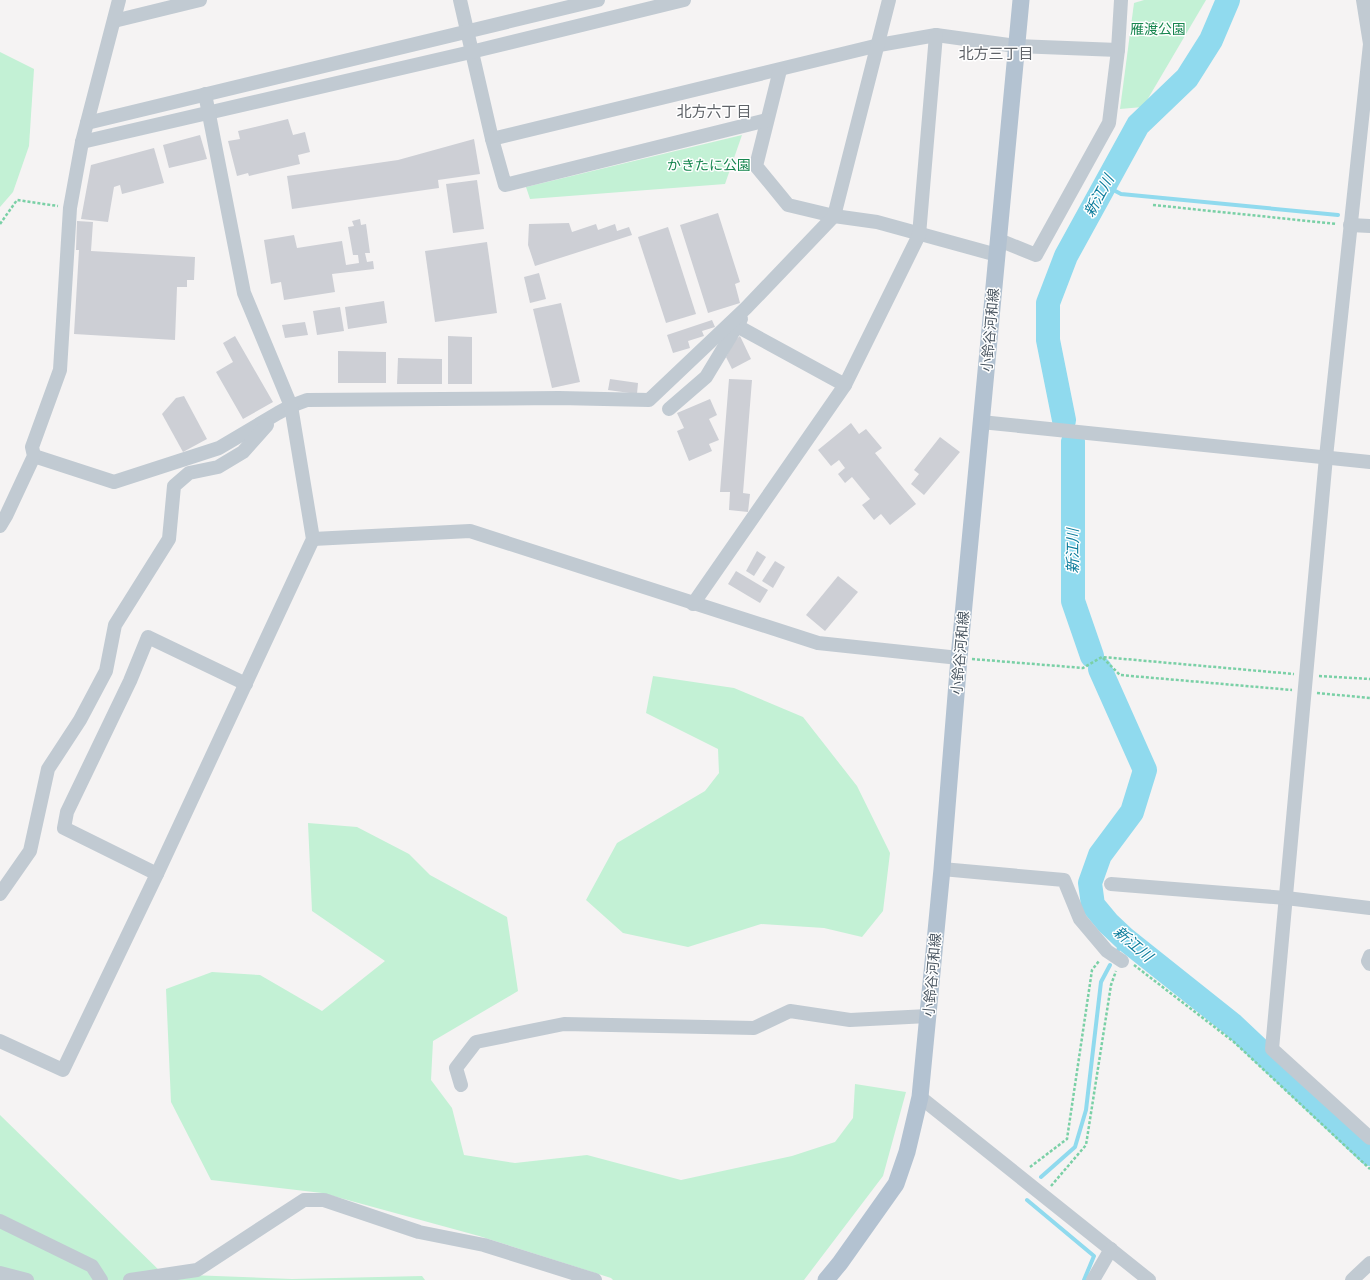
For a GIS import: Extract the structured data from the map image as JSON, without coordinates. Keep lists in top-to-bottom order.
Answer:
{
  "streets": {
    "main road": ["小鈴谷河和線"]
  },
  "districts": ["北方三丁目", "北方六丁目"],
  "water": ["新江川"],
  "parks": ["雁渡公園", "かきたに公園"]
}
